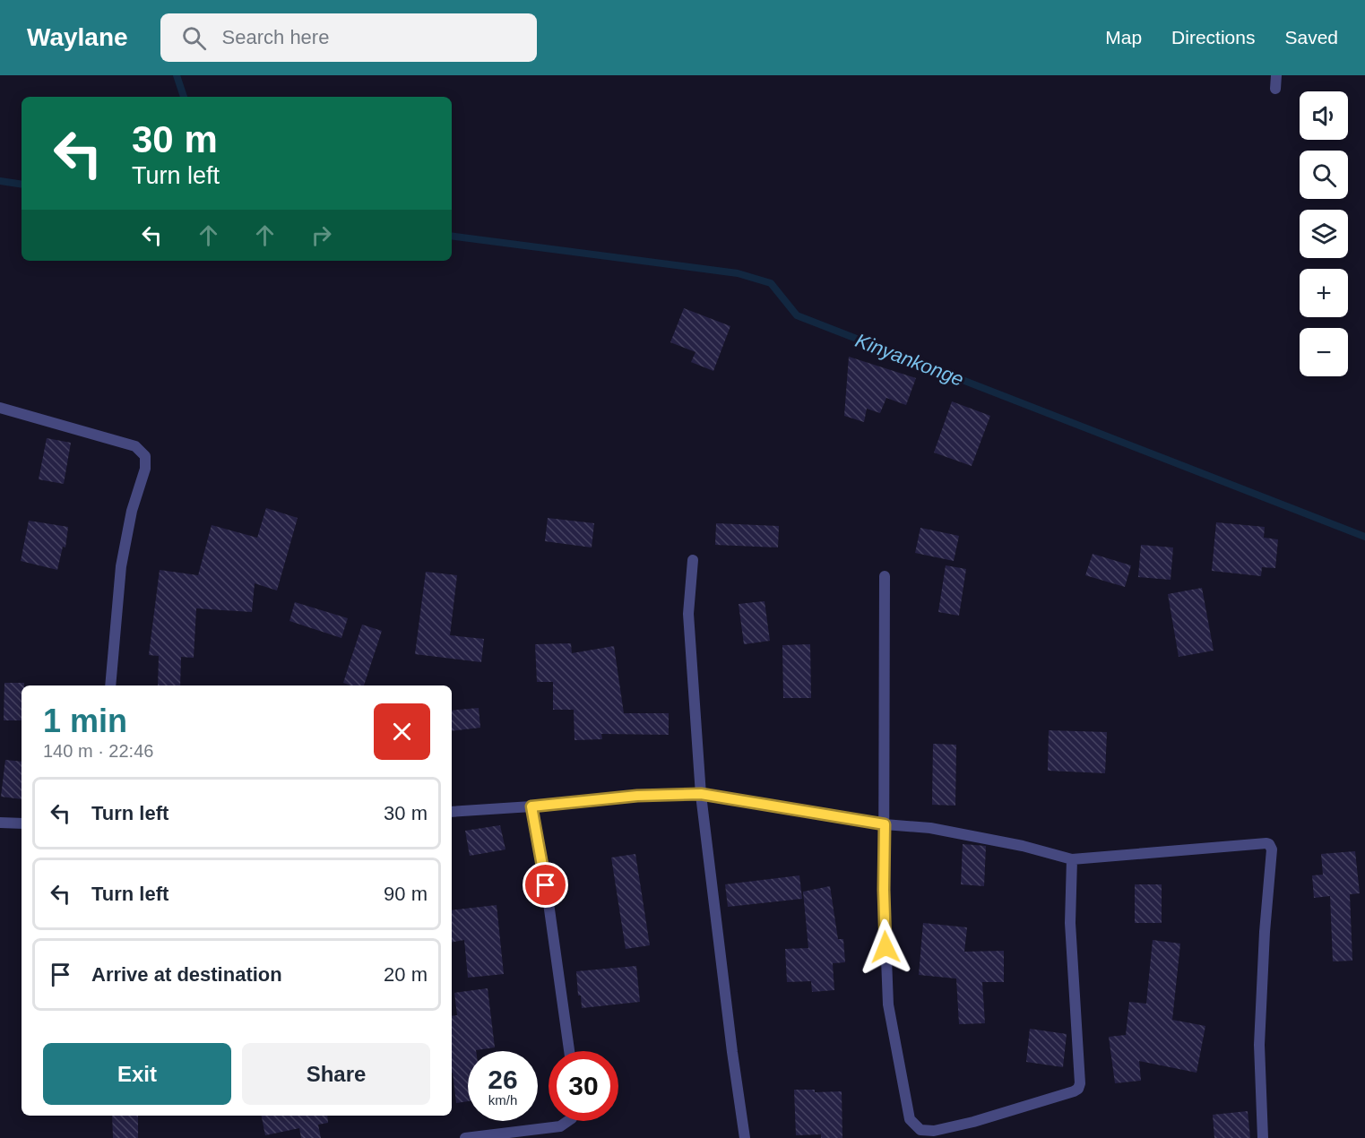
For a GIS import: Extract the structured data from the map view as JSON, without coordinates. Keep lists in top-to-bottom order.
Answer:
{
  "water": ["Kinyankonge"],
  "page": {
    "header": "Waylane",
    "search": "Search here",
    "nav": ["Map", "Directions", "Saved"],
    "map_buttons": ["+", "−"],
    "turn": ["30 m", "Turn left"],
    "heading": ["1 min", "140 m · 22:46"],
    "list": [
      {
        "name": "Turn left",
        "value": "30 m"
      },
      {
        "name": "Turn left",
        "value": "90 m"
      },
      {
        "name": "Arrive at destination",
        "value": "20 m"
      }
    ],
    "buttons": ["Exit", "Share"],
    "speed": "26 km/h",
    "limit": "30"
  }
}
